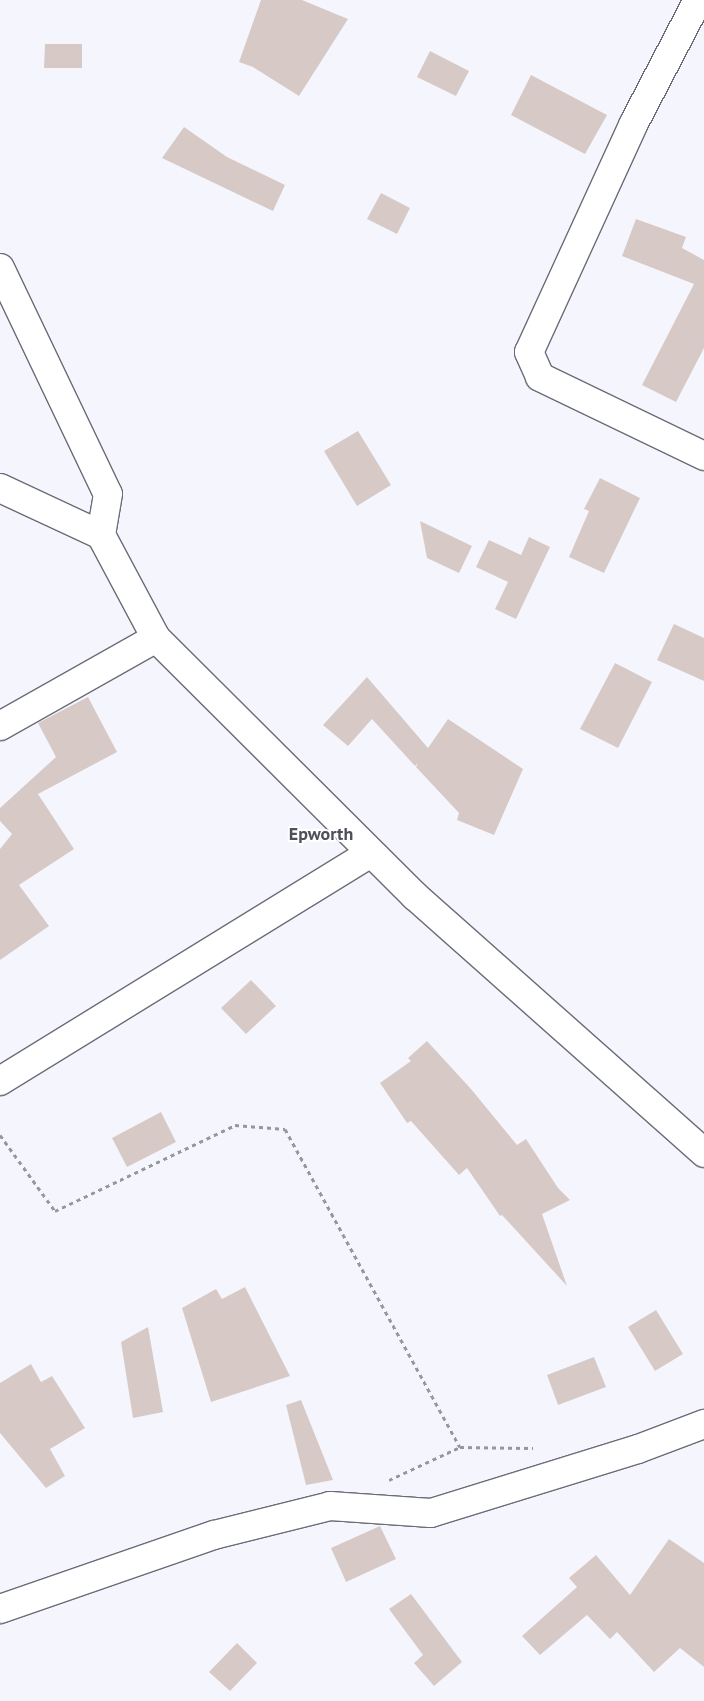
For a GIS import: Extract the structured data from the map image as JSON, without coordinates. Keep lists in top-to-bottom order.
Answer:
{
  "districts": ["Epworth"]
}
